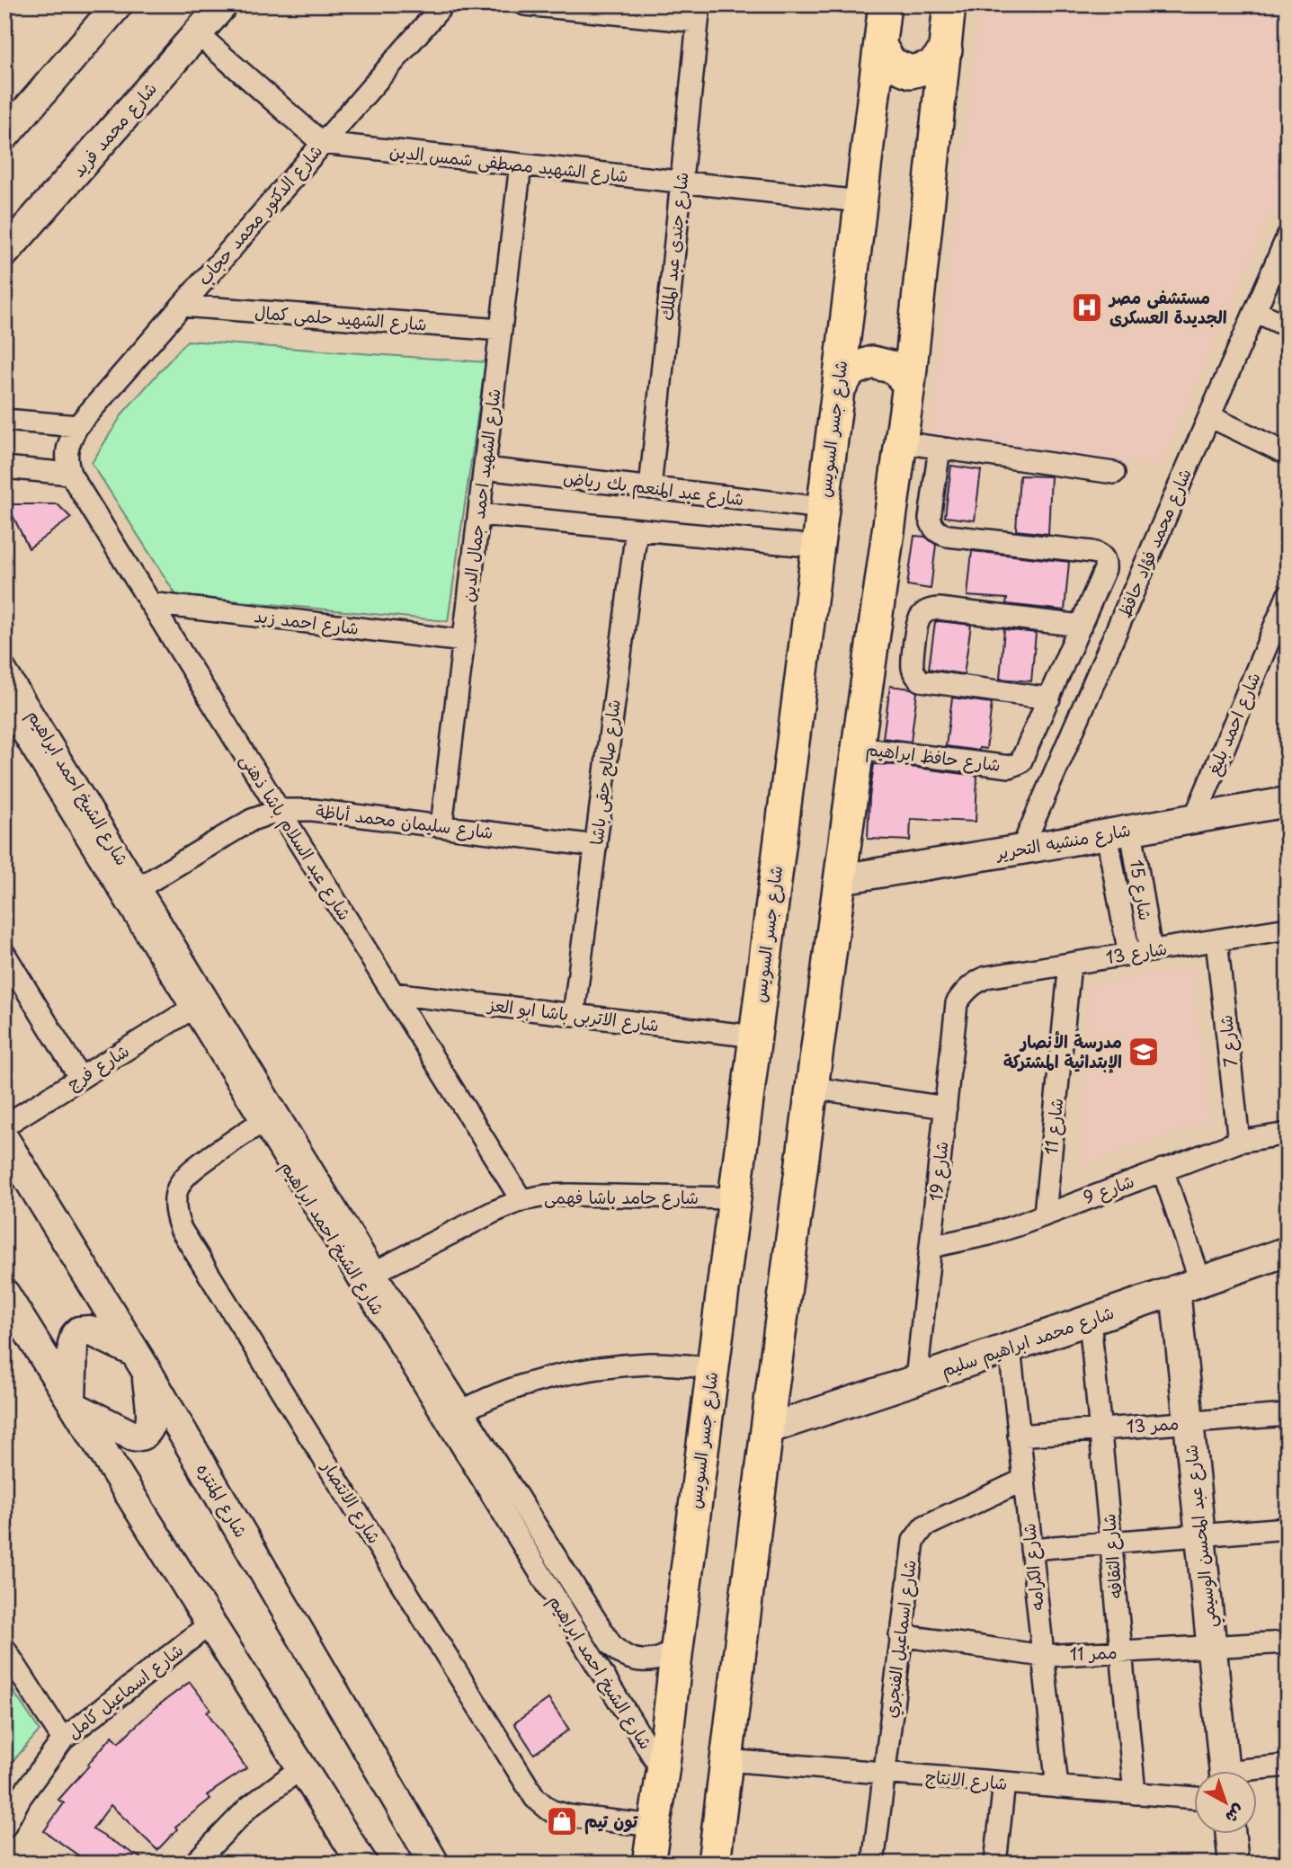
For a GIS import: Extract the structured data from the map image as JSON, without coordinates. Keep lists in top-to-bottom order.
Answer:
{
  "streets": {
    "main road": ["شارع جسر السويس"],
    "street": [
      "شارع محمد فريد",
      "شارع الشهيد مصطفى شمس الدين",
      "شارع الدكتور محمد حجاب",
      "شارع جندى عبد الملك",
      "شارع الشهيد حلمى كمال",
      "شارع عبد المنعم بك رياض",
      "شارع الشهيد احمد جمال الدين",
      "شارع محمد فؤاد حافظ",
      "شارع احمد زيد",
      "شارع احمد بليغ",
      "شارع حافظ ابراهيم",
      "شارع صالح حقى باشا",
      "شارع الشيخ احمد ابراهيم",
      "شارع سليمان محمد أباظة",
      "شارع عبد السلام باشا ذهنى",
      "شارع منشيه التحرير",
      "شارع 15",
      "شارع 13",
      "شارع الاتربى باشا ابو العز",
      "شارع 7",
      "شارع فرج",
      "شارع 11",
      "شارع 19",
      "شارع 9",
      "شارع حامد باشا فهمى",
      "شارع محمد ابراهيم سليم",
      "ممر 13",
      "شارع المنتزه",
      "شارع الانتصار",
      "شارع عبد المحسن الوسيمي",
      "شارع الثقافه",
      "شارع الكرامه",
      "شارع اسماعيل الفنجري",
      "ممر 11",
      "شارع اسماعيل كامل",
      "شارع الانتاج"
    ]
  },
  "crossings": [
    ["شارع الشهيد مصطفى شمس الدين", "شارع الدكتور محمد حجاب"],
    ["شارع الشهيد مصطفى شمس الدين", "شارع جندى عبد الملك"],
    ["شارع الشهيد مصطفى شمس الدين", "شارع جسر السويس"],
    ["شارع الشهيد مصطفى شمس الدين", "شارع الشهيد احمد جمال الدين"],
    ["شارع الدكتور محمد حجاب", "شارع الشهيد حلمى كمال"],
    ["شارع الدكتور محمد حجاب", "شارع عبد السلام باشا ذهنى"],
    ["شارع جندى عبد الملك", "شارع عبد المنعم بك رياض"],
    ["شارع الشهيد حلمى كمال", "شارع الشهيد احمد جمال الدين"],
    ["شارع جسر السويس", "شارع عبد المنعم بك رياض"],
    ["شارع جسر السويس", "شارع الشيخ احمد ابراهيم"],
    ["شارع جسر السويس", "شارع الاتربى باشا ابو العز"],
    ["شارع جسر السويس", "شارع حامد باشا فهمى"],
    ["شارع جسر السويس", "شارع الانتصار"],
    ["شارع عبد المنعم بك رياض", "شارع الشهيد احمد جمال الدين"],
    ["شارع الشهيد احمد جمال الدين", "شارع احمد زيد"],
    ["شارع الشهيد احمد جمال الدين", "شارع سليمان محمد أباظة"],
    ["شارع محمد فؤاد حافظ", "شارع منشيه التحرير"],
    ["شارع احمد زيد", "شارع عبد السلام باشا ذهنى"],
    ["شارع احمد بليغ", "شارع منشيه التحرير"],
    ["شارع صالح حقى باشا", "شارع سليمان محمد أباظة"],
    ["شارع صالح حقى باشا", "شارع الاتربى باشا ابو العز"],
    ["شارع الشيخ احمد ابراهيم", "شارع سليمان محمد أباظة"],
    ["شارع الشيخ احمد ابراهيم", "شارع فرج"],
    ["شارع الشيخ احمد ابراهيم", "شارع حامد باشا فهمى"],
    ["شارع الشيخ احمد ابراهيم", "شارع الانتصار"],
    ["شارع سليمان محمد أباظة", "شارع عبد السلام باشا ذهنى"],
    ["شارع عبد السلام باشا ذهنى", "شارع الاتربى باشا ابو العز"],
    ["شارع عبد السلام باشا ذهنى", "شارع حامد باشا فهمى"],
    ["شارع منشيه التحرير", "شارع 15"],
    ["شارع 15", "شارع 13"],
    ["شارع 13", "شارع 7"],
    ["شارع 13", "شارع 11"],
    ["شارع 13", "شارع 19"],
    ["شارع 7", "شارع 9"],
    ["شارع 11", "شارع 9"],
    ["شارع 19", "شارع 9"],
    ["شارع 19", "شارع محمد ابراهيم سليم"],
    ["شارع محمد ابراهيم سليم", "شارع عبد المحسن الوسيمي"],
    ["شارع محمد ابراهيم سليم", "شارع الثقافه"],
    ["شارع محمد ابراهيم سليم", "شارع الكرامه"],
    ["ممر 13", "شارع عبد المحسن الوسيمي"],
    ["ممر 13", "شارع الثقافه"],
    ["ممر 13", "شارع الكرامه"],
    ["شارع عبد المحسن الوسيمي", "ممر 11"],
    ["شارع الثقافه", "ممر 11"],
    ["شارع الثقافه", "شارع الانتاج"],
    ["شارع الكرامه", "شارع اسماعيل الفنجري"],
    ["شارع الكرامه", "ممر 11"],
    ["شارع الكرامه", "شارع الانتاج"],
    ["شارع اسماعيل الفنجري", "ممر 11"],
    ["شارع اسماعيل الفنجري", "شارع الانتاج"]
  ],
  "places": {
    "hospital": ["مستشفى مصر الجديدة العسكرى"],
    "school or university": ["مدرسة الأنصار الإبتدائية المشتركة"],
    "shop": ["تون تيم"]
  },
  "north": "bottom right"
}
